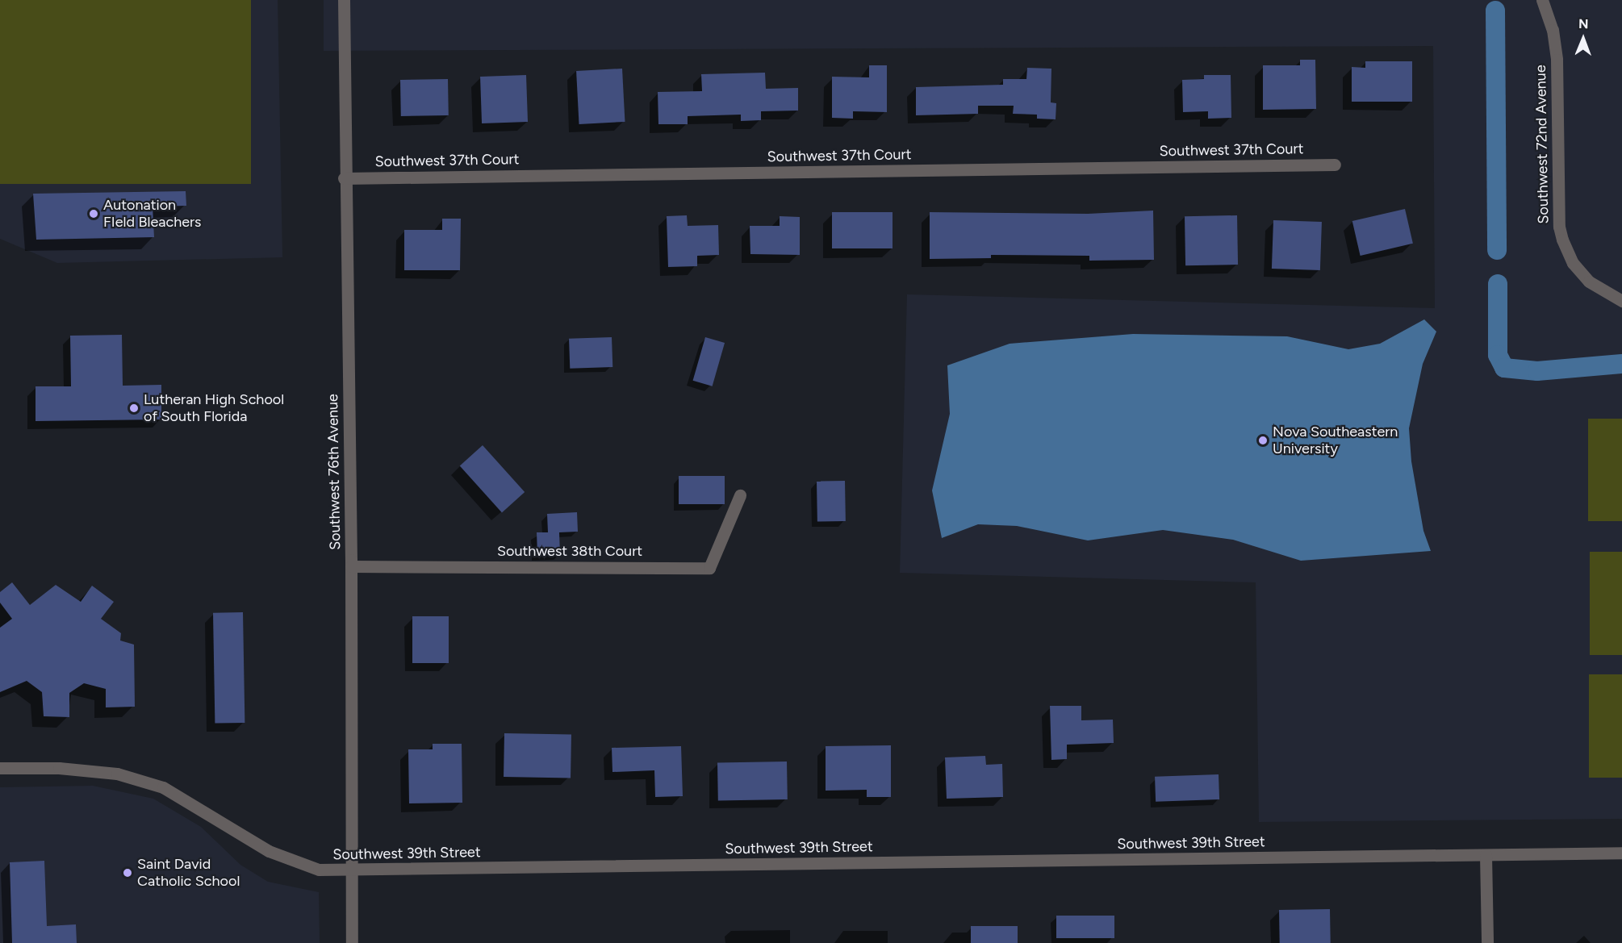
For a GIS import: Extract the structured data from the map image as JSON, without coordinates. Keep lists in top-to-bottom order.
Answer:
{
  "streets": {
    "street": [
      "Southwest 72nd Avenue",
      "Southwest 37th Court",
      "Southwest 76th Avenue",
      "Southwest 38th Court",
      "Southwest 39th Street"
    ]
  },
  "crossings": [
    ["Southwest 37th Court", "Southwest 76th Avenue"],
    ["Southwest 76th Avenue", "Southwest 38th Court"],
    ["Southwest 76th Avenue", "Southwest 39th Street"]
  ],
  "places": [
    "Autonation FIeld Bleachers",
    "Lutheran High School of South Florida",
    "Nova Southeastern University",
    "Saint David Catholic School"
  ],
  "north": "top"
}
